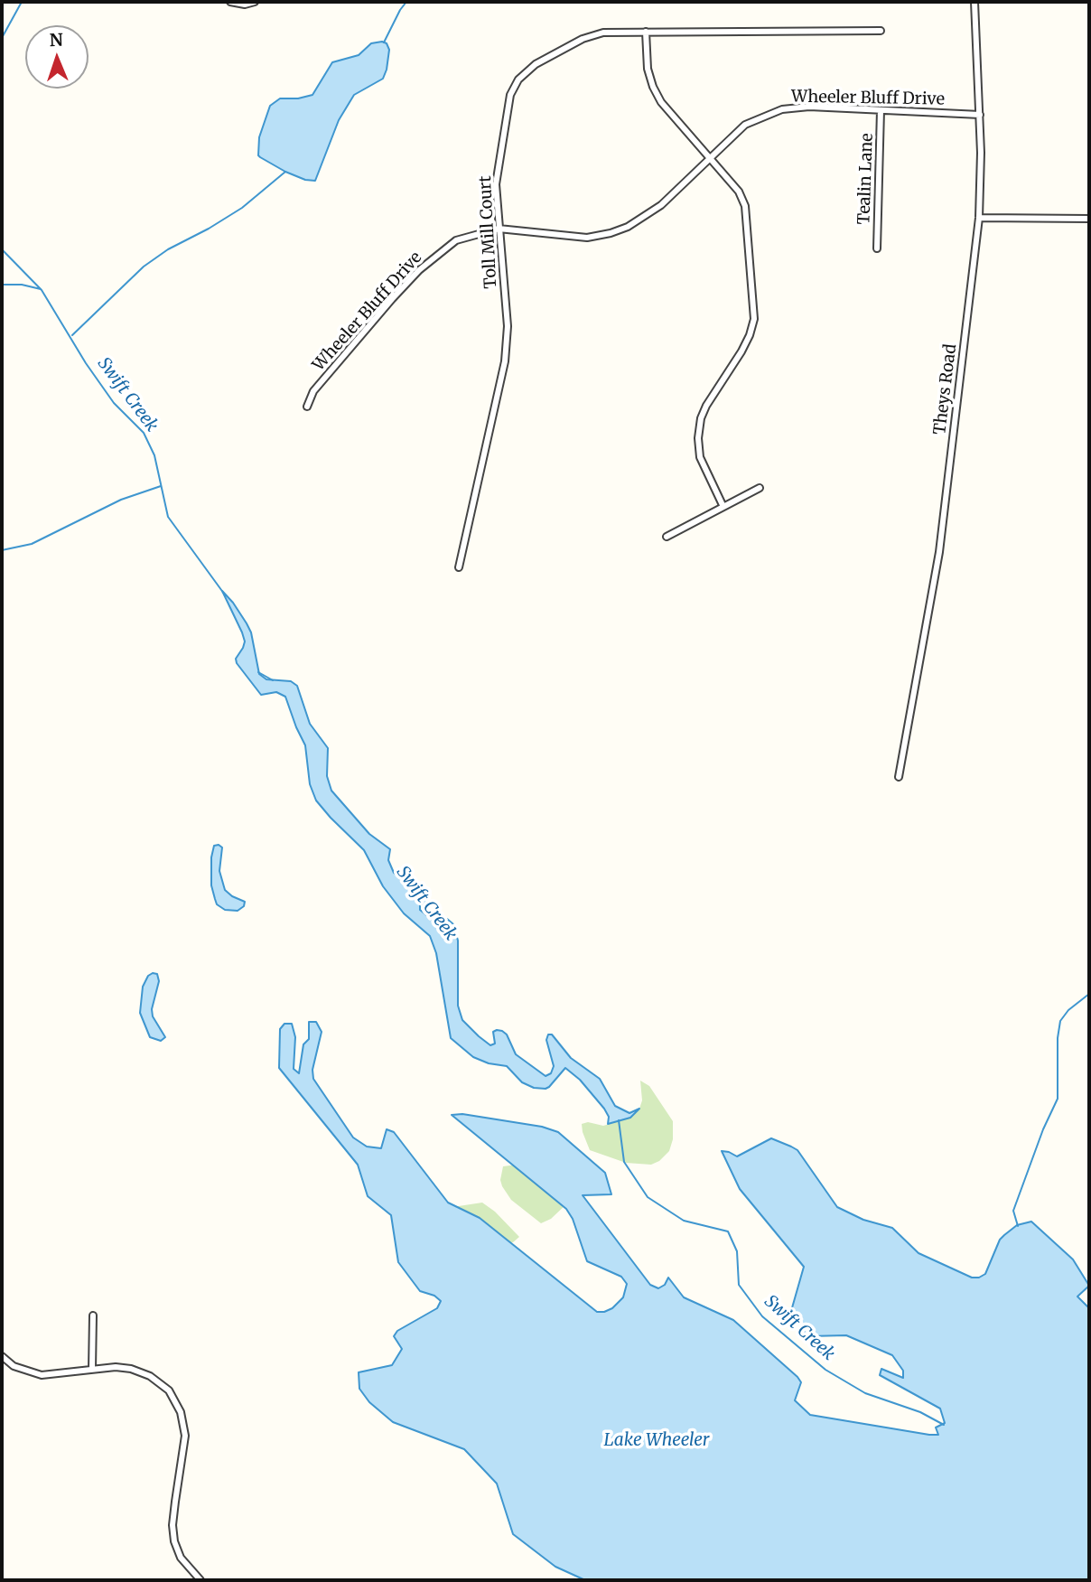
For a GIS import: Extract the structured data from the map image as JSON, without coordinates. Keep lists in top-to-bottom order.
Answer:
{
  "streets": {
    "street": [
      "Wheeler Bluff Drive",
      "Tealin Lane",
      "Toll Mill Court",
      "Theys Road"
    ]
  },
  "crossings": [
    ["Wheeler Bluff Drive", "Tealin Lane"],
    ["Wheeler Bluff Drive", "Toll Mill Court"],
    ["Wheeler Bluff Drive", "Theys Road"]
  ],
  "water": ["Swift Creek", "Lake Wheeler"],
  "north": "top"
}
